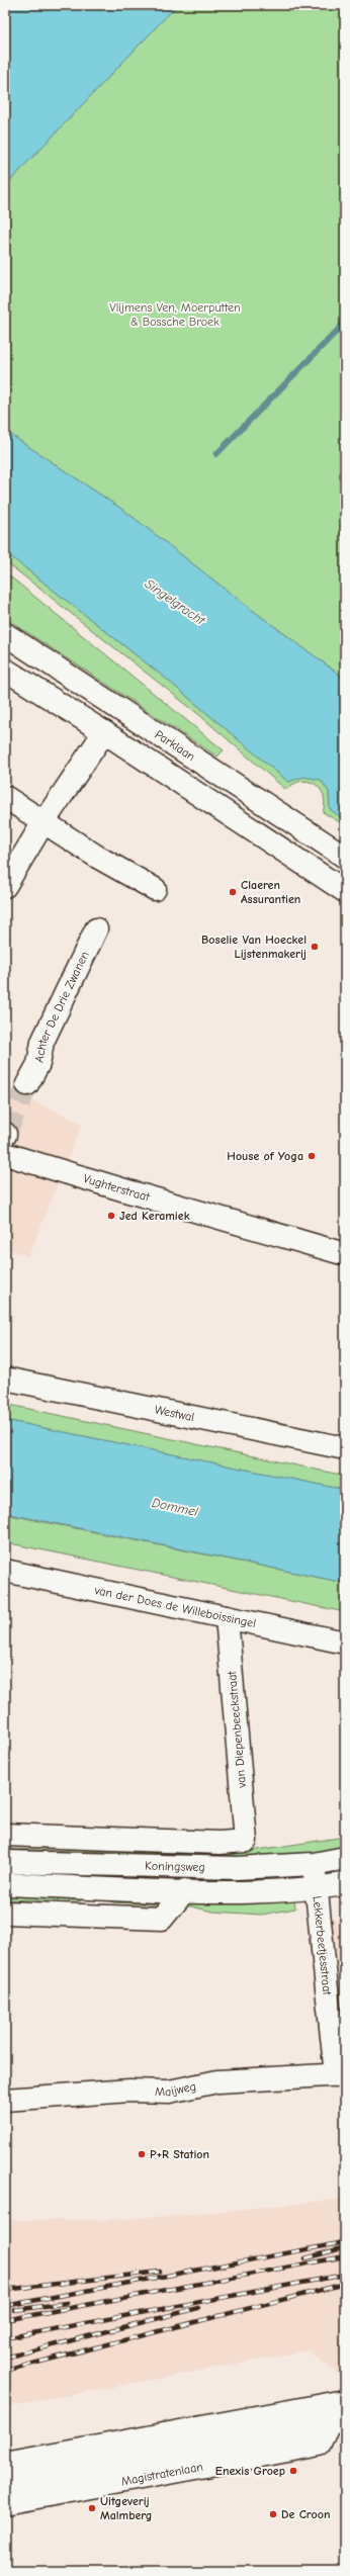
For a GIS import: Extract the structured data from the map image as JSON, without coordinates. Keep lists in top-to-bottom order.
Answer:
{
  "streets": {
    "street": [
      "Parklaan",
      "Achter De Drie Zwanen",
      "Vughterstraat",
      "Westwal",
      "van der Does de Willeboissingel",
      "van Diepenbeeckstraat",
      "Koningsweg",
      "Lekkerbeetjesstraat",
      "Maijweg",
      "Magistratenlaan"
    ]
  },
  "crossings": [
    ["van der Does de Willeboissingel", "van Diepenbeeckstraat"],
    ["Koningsweg", "Lekkerbeetjesstraat"],
    ["Lekkerbeetjesstraat", "Maijweg"]
  ],
  "water": ["Singelgracht", "Dommel"],
  "parks": ["Vlijmens Ven, Moerputten & Bossche Broek"],
  "places": [
    "Claeren Assurantien",
    "Boselie Van Hoeckel Lijstenmakerij",
    "House of Yoga",
    "Jed Keramiek",
    "P+R Station",
    "Enexis Groep",
    "Uitgeverij Malmberg",
    "De Croon"
  ]
}
